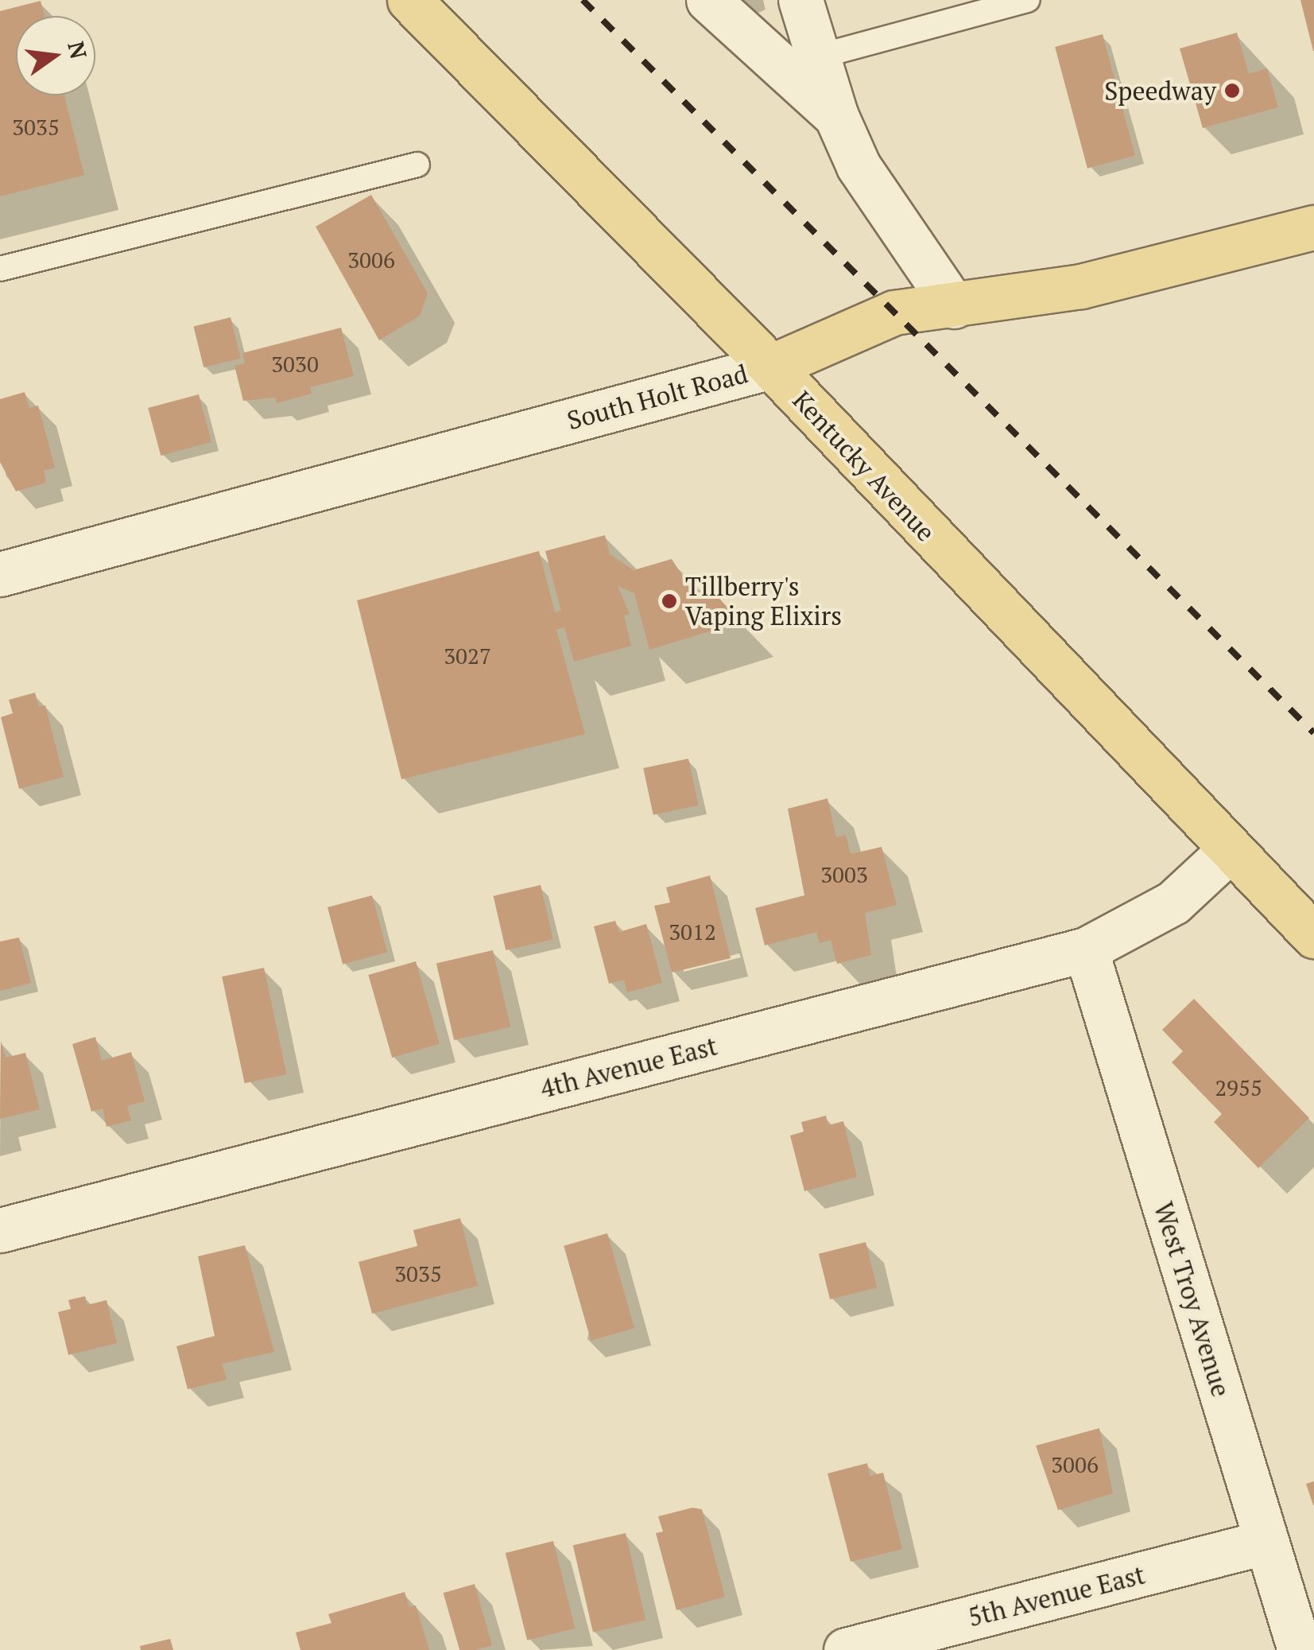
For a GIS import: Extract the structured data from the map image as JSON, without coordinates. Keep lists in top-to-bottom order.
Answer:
{
  "streets": {
    "main road": ["South Holt Road", "Kentucky Avenue"],
    "street": ["4th Avenue East", "West Troy Avenue", "5th Avenue East"]
  },
  "crossings": [
    ["South Holt Road", "Kentucky Avenue"],
    ["Kentucky Avenue", "4th Avenue East"],
    ["4th Avenue East", "West Troy Avenue"],
    ["West Troy Avenue", "5th Avenue East"]
  ],
  "places": ["Speedway", "Tillberry's Vaping Elixirs"],
  "house_numbers": [
    "3035",
    "3006",
    "3030",
    "3027",
    "3003",
    "3012",
    "2955",
    "3035",
    "3006"
  ],
  "north": "right"
}
